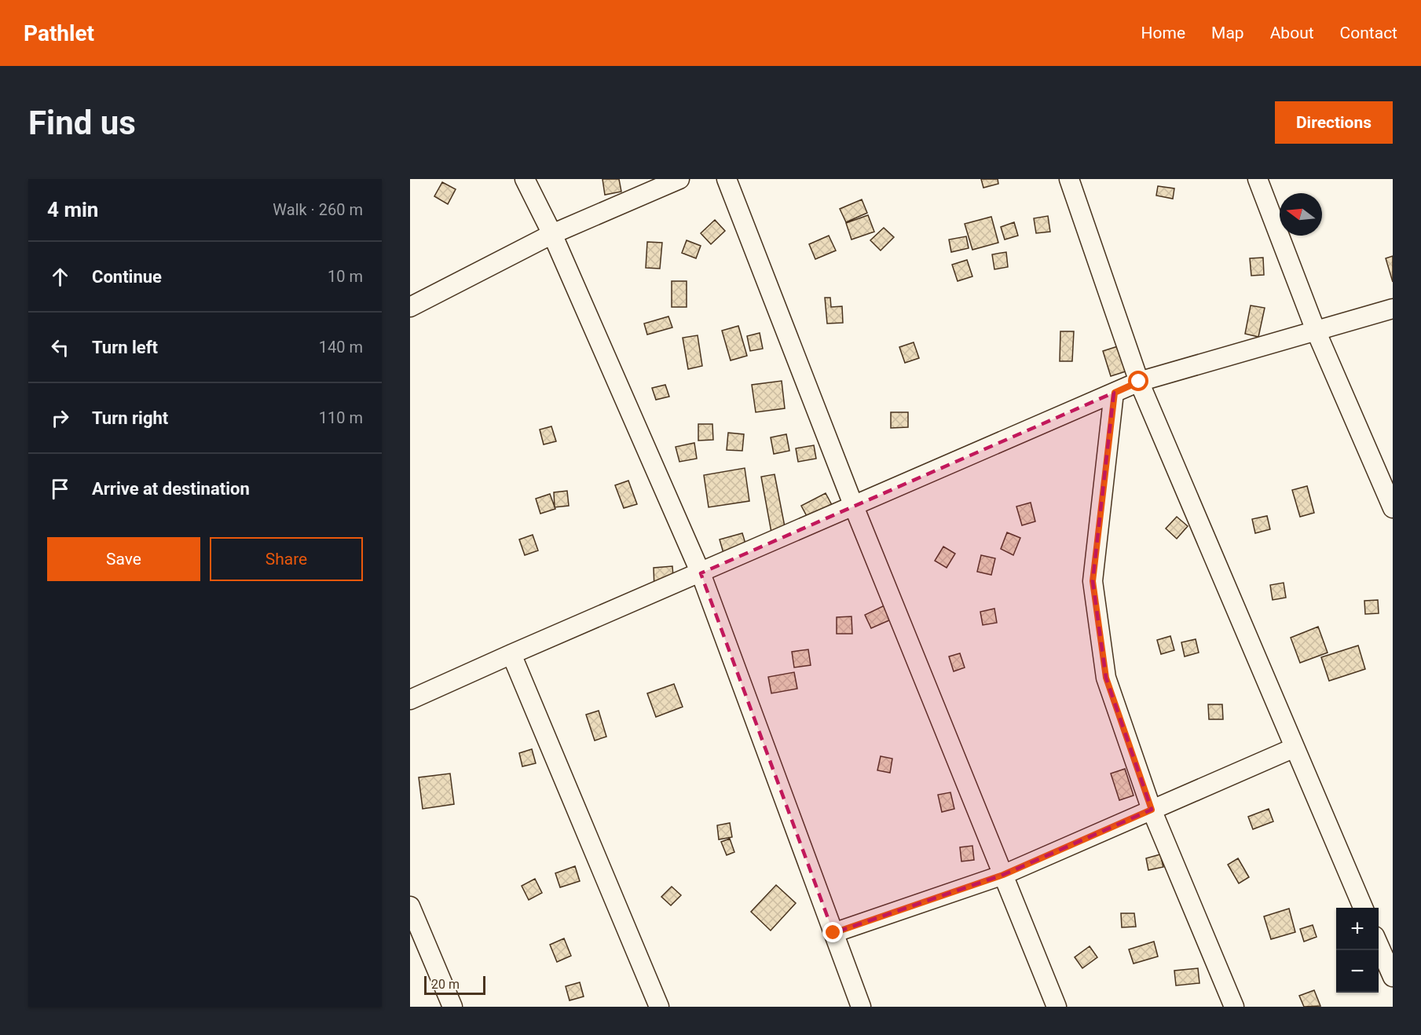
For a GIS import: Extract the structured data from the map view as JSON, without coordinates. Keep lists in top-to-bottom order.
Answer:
{
  "scale_bar": "20 m",
  "north": "left",
  "page": {
    "header": "Pathlet",
    "nav": [
      "Home",
      "Map",
      "About",
      "Contact"
    ],
    "buttons": [
      "Directions",
      ["Save", "Share"]
    ],
    "title": "Find us",
    "heading": ["4 min", "Walk · 260 m"],
    "list": [
      ["Continue", "10 m"],
      ["Turn left", "140 m"],
      ["Turn right", "110 m"],
      "Arrive at destination"
    ],
    "map_buttons": ["+", "−"],
    "scale": "20 m"
  }
}
